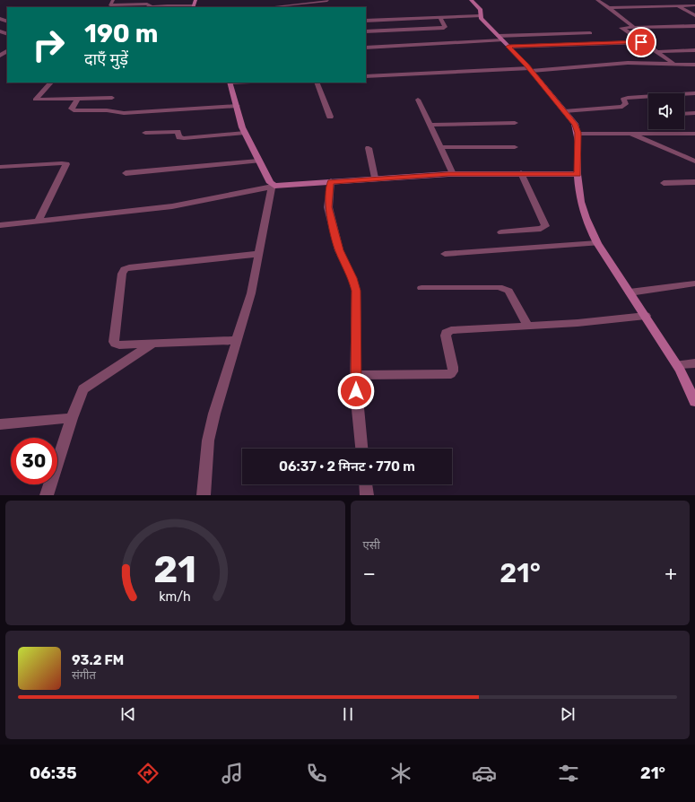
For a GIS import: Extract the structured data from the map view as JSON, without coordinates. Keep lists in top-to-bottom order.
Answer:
{
  "page": {
    "turn": ["190 m", "दाएँ मुड़ें"],
    "limit": "30",
    "trip": "06:37 · 2 मिनट · 770 m",
    "tile": "एसी",
    "heat": ["−", "21°", "+"],
    "song": ["93.2 FM", "संगीत"],
    "tabs": ["06:35", "21°"],
    "gauge": ["21", "km/h"]
  }
}
